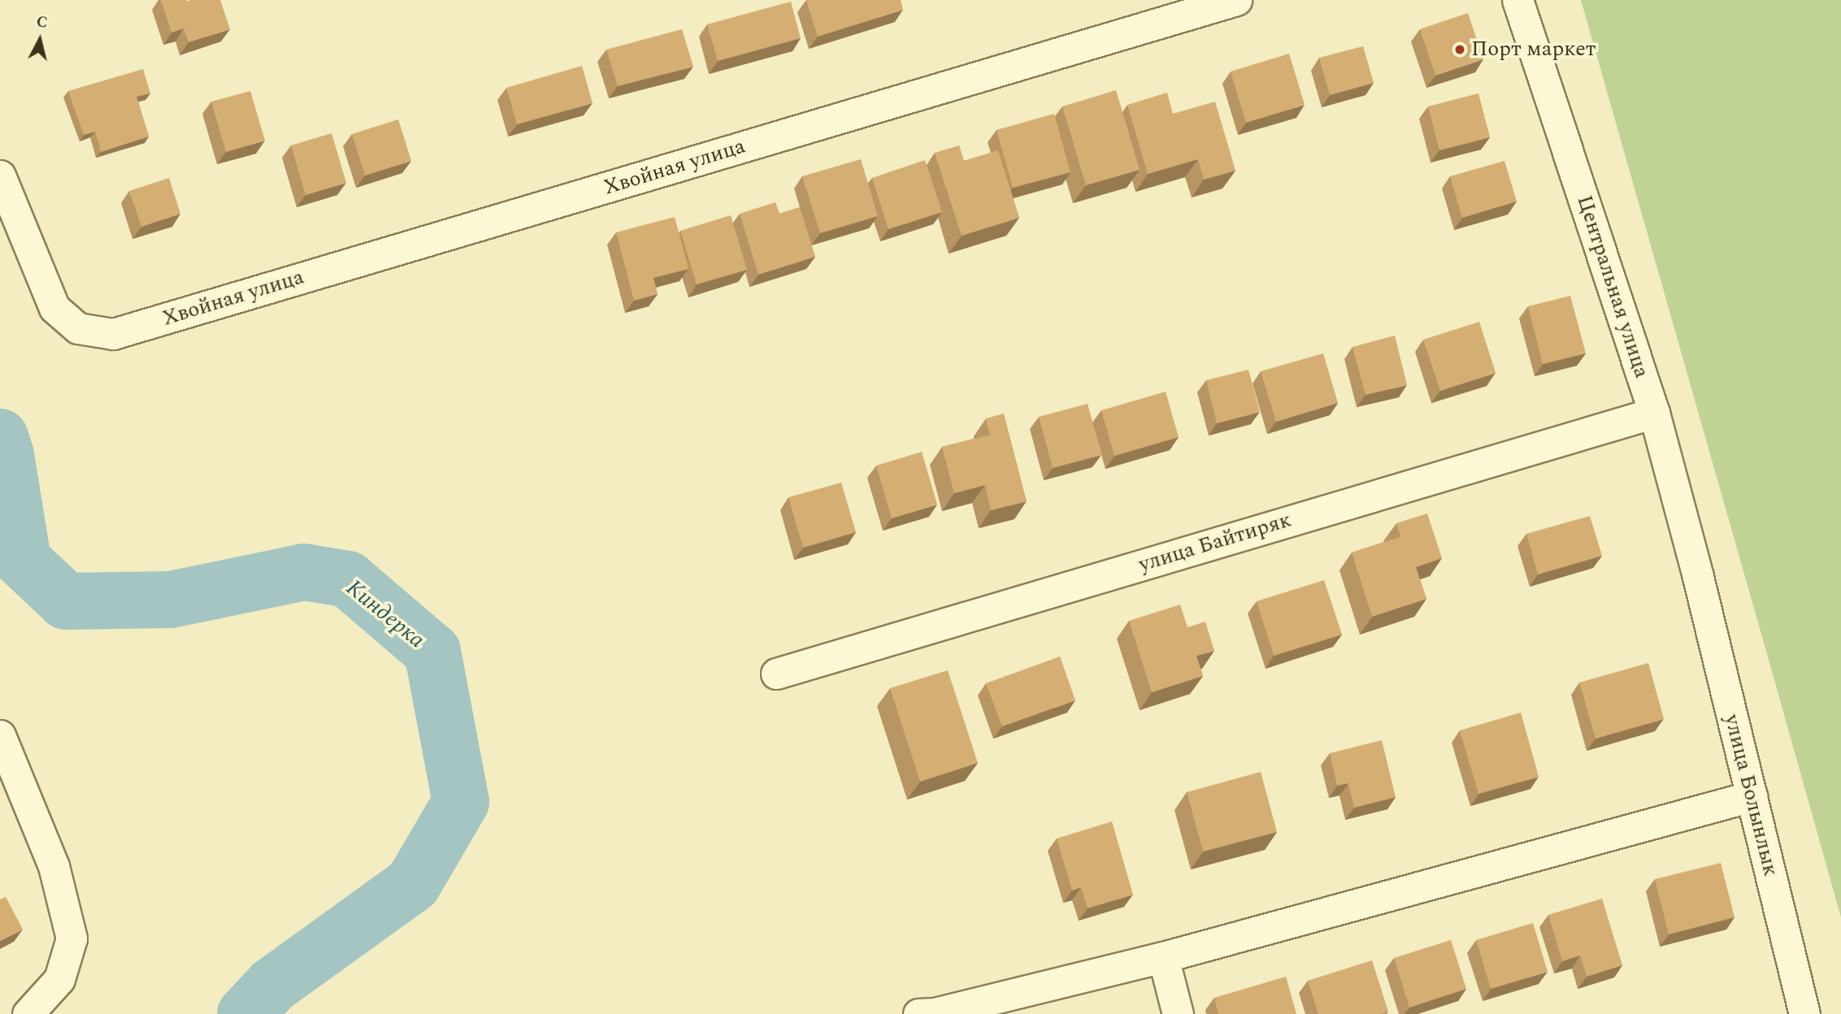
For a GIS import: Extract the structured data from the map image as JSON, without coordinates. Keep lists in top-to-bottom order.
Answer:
{
  "streets": {
    "street": [
      "Хвойная улица",
      "Центральная улица",
      "улица Байтиряк",
      "улица Болынлык"
    ]
  },
  "crossings": [
    ["Центральная улица", "улица Байтиряк"],
    ["Центральная улица", "улица Болынлык"]
  ],
  "water": ["Киндерка"],
  "places": ["Порт маркет"],
  "north": "top"
}
